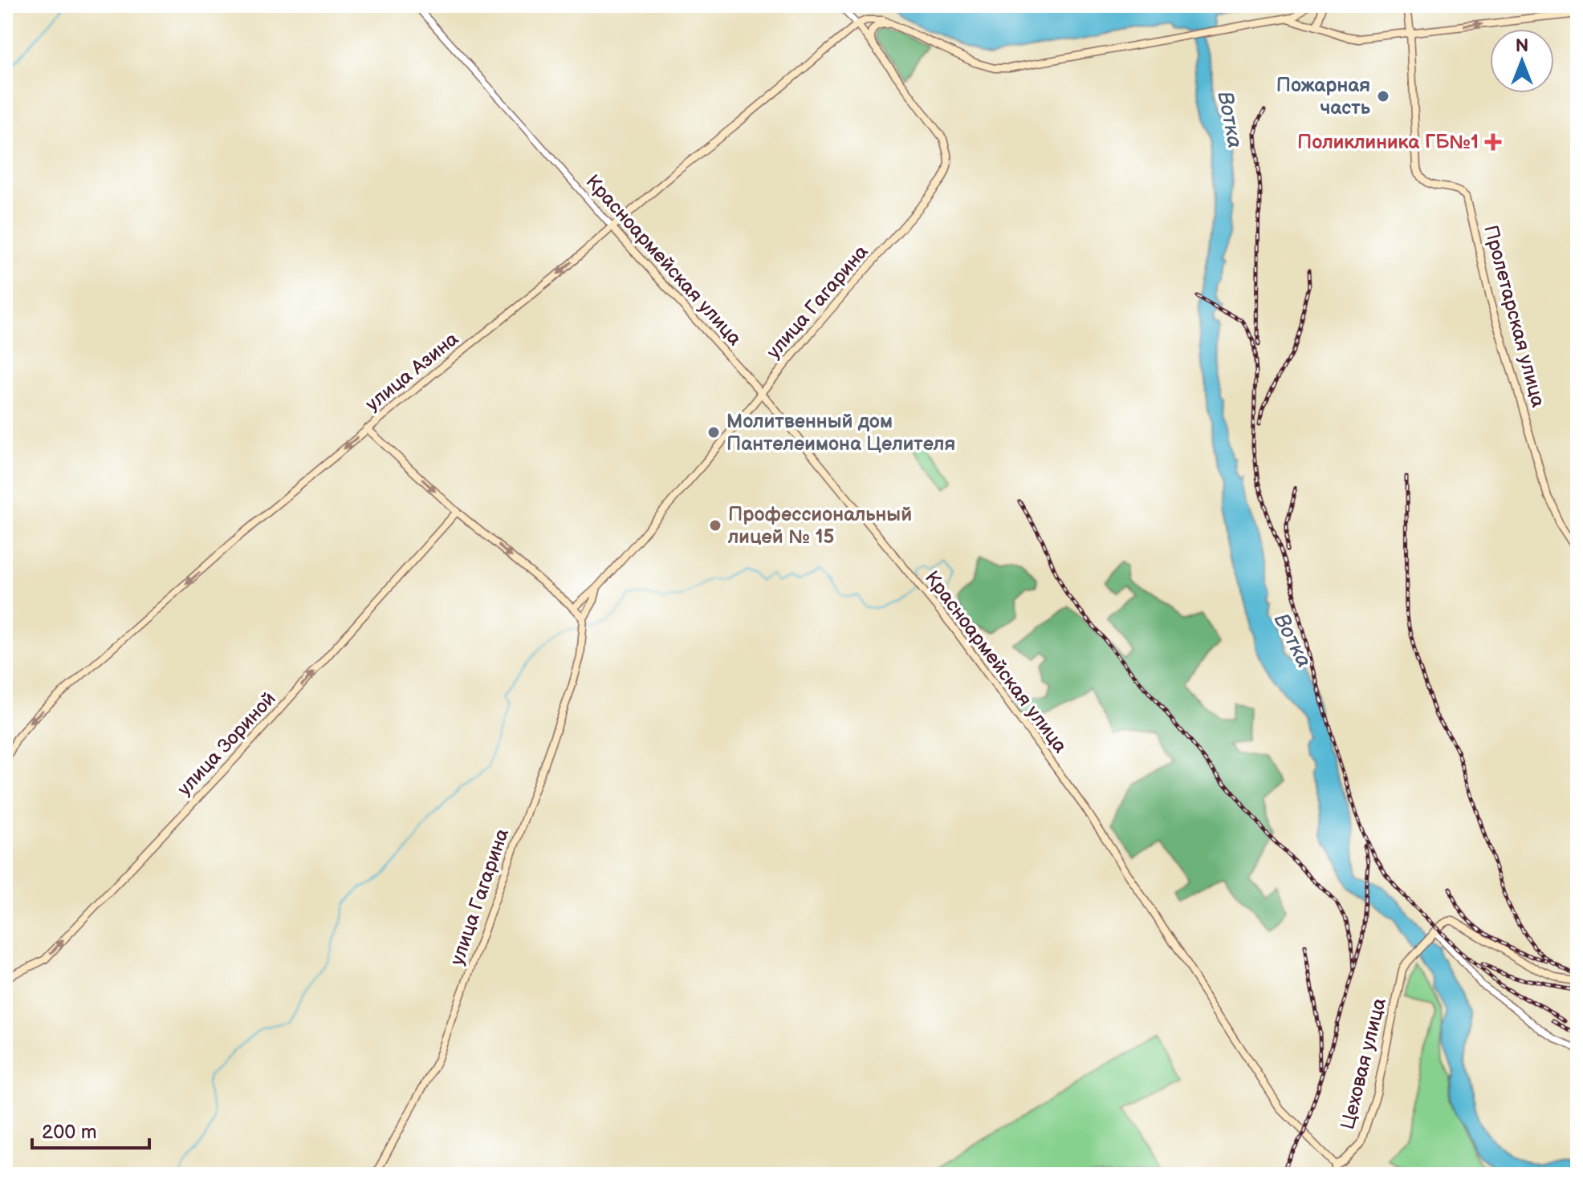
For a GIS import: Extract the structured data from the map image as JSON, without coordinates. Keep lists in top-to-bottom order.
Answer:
{
  "streets": {
    "main road": [
      "Красноармейская улица",
      "улица Гагарина",
      "Пролетарская улица",
      "улица Азина",
      "улица Зориной",
      "Цеховая улица"
    ]
  },
  "crossings": [
    ["Красноармейская улица", "улица Гагарина"],
    ["Красноармейская улица", "улица Азина"],
    ["Красноармейская улица", "Цеховая улица"],
    ["улица Гагарина", "улица Азина"]
  ],
  "one_way": ["улица Азина", "улица Зориной"],
  "water": ["Вотка"],
  "places": {
    "other": ["Пожарная часть", "Молитвенный дом Пантелеимона Целителя", "Профессиональный лицей № 15"],
    "health": ["Поликлиника ГБ№1"]
  },
  "scale_bar": "200 m",
  "north": "top"
}
